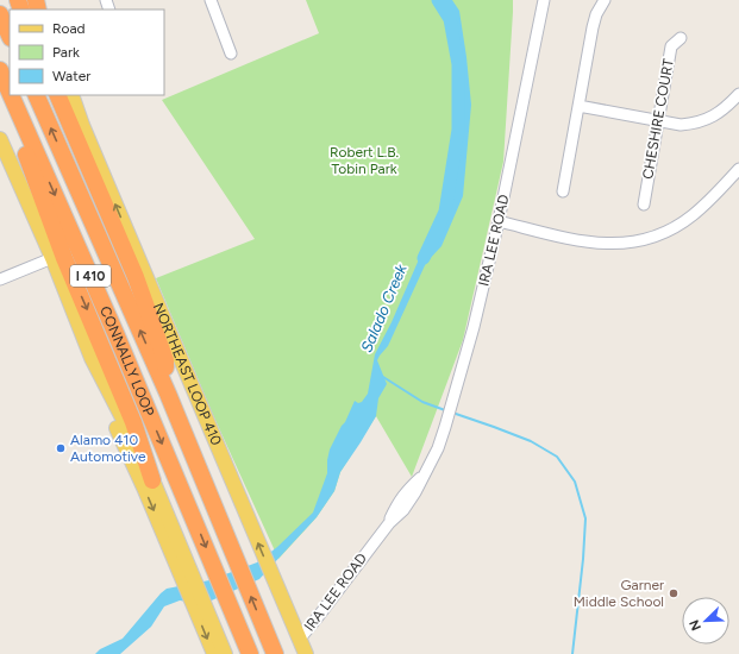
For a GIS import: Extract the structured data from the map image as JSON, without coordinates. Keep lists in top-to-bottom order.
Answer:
{
  "streets": {
    "highway": ["I 410", "CONNALLY LOOP"],
    "main road": ["NORTHEAST LOOP 410"],
    "street": ["CHESHIRE COURT", "IRA LEE ROAD"]
  },
  "crossings": [
    ["IRA LEE ROAD", "NORTHEAST LOOP 410"]
  ],
  "water": ["Salado Creek"],
  "parks": ["Robert L.B. Tobin Park"],
  "places": ["Alamo 410 Automotive", "Garner Middle School"],
  "legend": ["Road", "Park", "Water"],
  "north": "bottom left"
}
